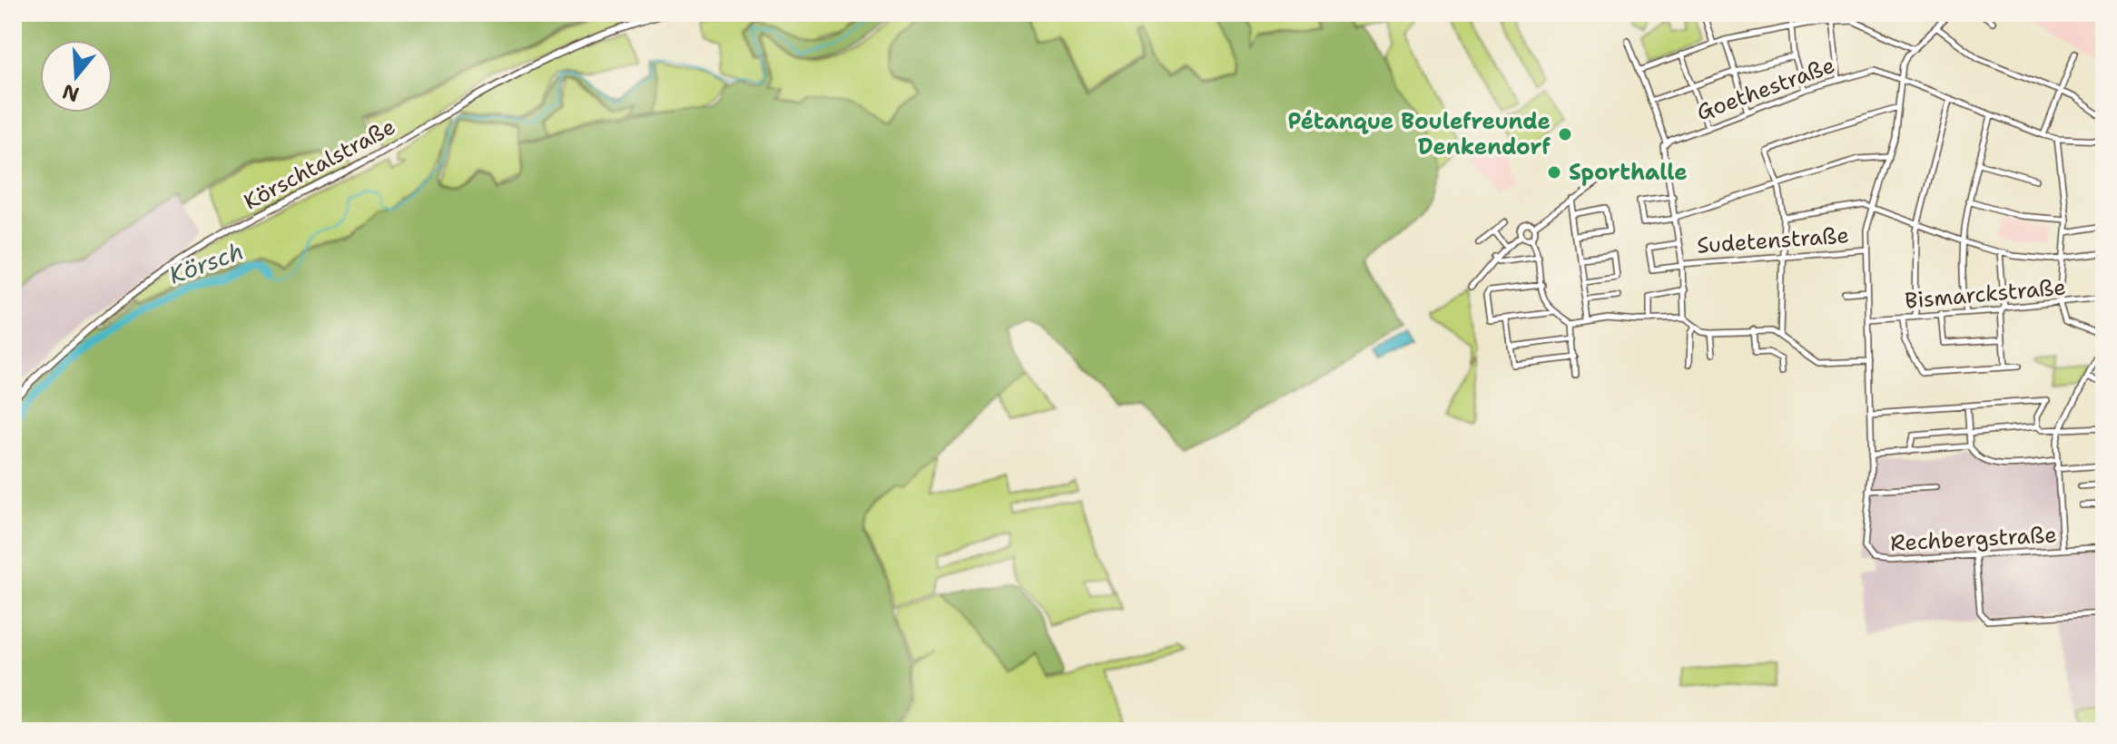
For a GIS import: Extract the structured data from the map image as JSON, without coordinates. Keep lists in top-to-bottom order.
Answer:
{
  "streets": {
    "main road": ["Körschtalstraße"],
    "street": [
      "Goethestraße",
      "Sudetenstraße",
      "Bismarckstraße",
      "Rechbergstraße"
    ]
  },
  "crossings": [
    ["Goethestraße", "Rechbergstraße"],
    ["Sudetenstraße", "Rechbergstraße"],
    ["Bismarckstraße", "Rechbergstraße"]
  ],
  "water": ["Körsch"],
  "places": ["Pétanque Boulefreunde Denkendorf", "Sporthalle"],
  "north": "bottom"
}
